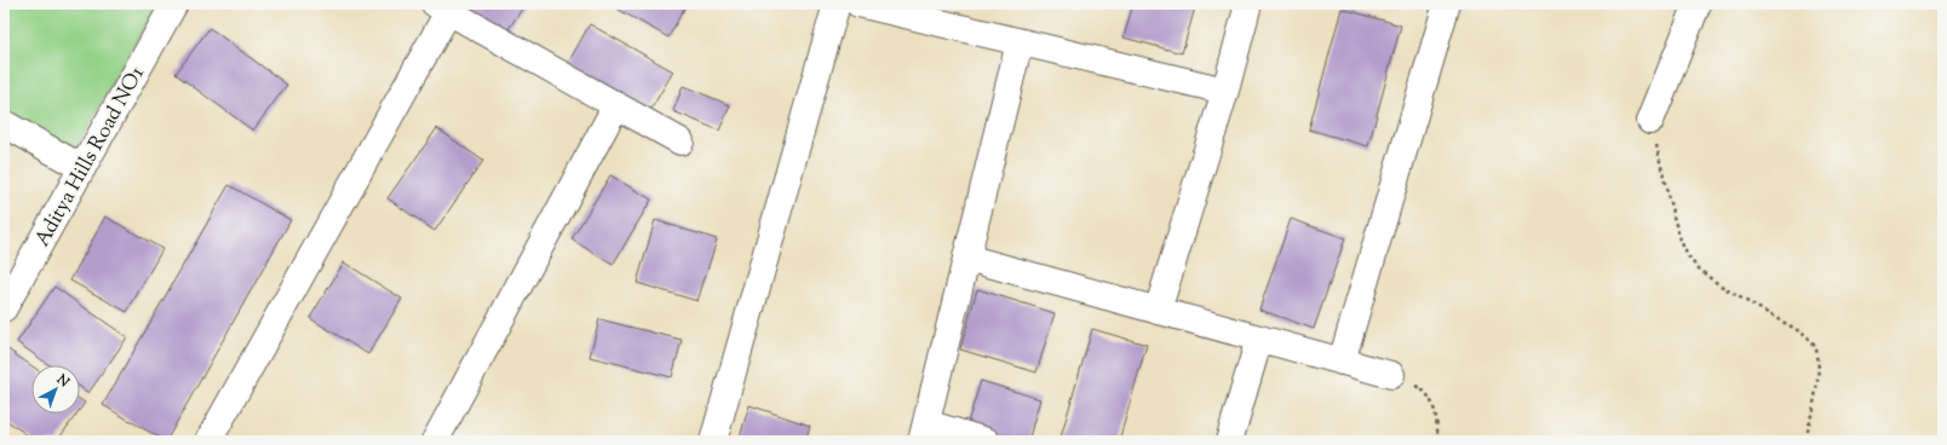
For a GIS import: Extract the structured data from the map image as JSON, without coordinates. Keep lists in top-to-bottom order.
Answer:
{
  "streets": {
    "street": ["Aditya Hills Road NO1"]
  },
  "north": "top right"
}
